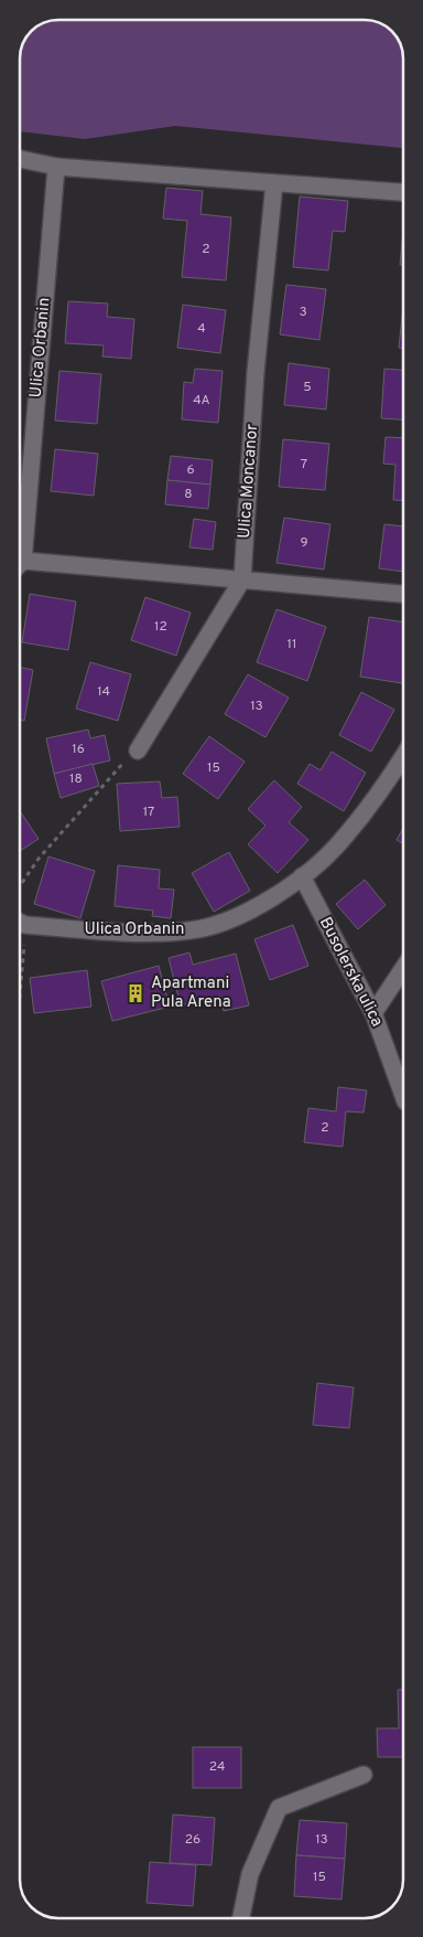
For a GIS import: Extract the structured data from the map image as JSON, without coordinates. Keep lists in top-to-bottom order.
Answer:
{
  "streets": {
    "street": ["Ulica Orbanin", "Ulica Moncanor", "Busolerska ulica"]
  },
  "crossings": [
    ["Ulica Orbanin", "Busolerska ulica"]
  ],
  "places": {
    "building": ["Apartmani Pula Arena"]
  },
  "house_numbers": [
    "2",
    "3",
    "4",
    "5",
    "4A",
    "7",
    "6",
    "8",
    "9",
    "12",
    "11",
    "14",
    "13",
    "16",
    "15",
    "18",
    "17",
    "2",
    "24",
    "26",
    "13",
    "15"
  ]
}
